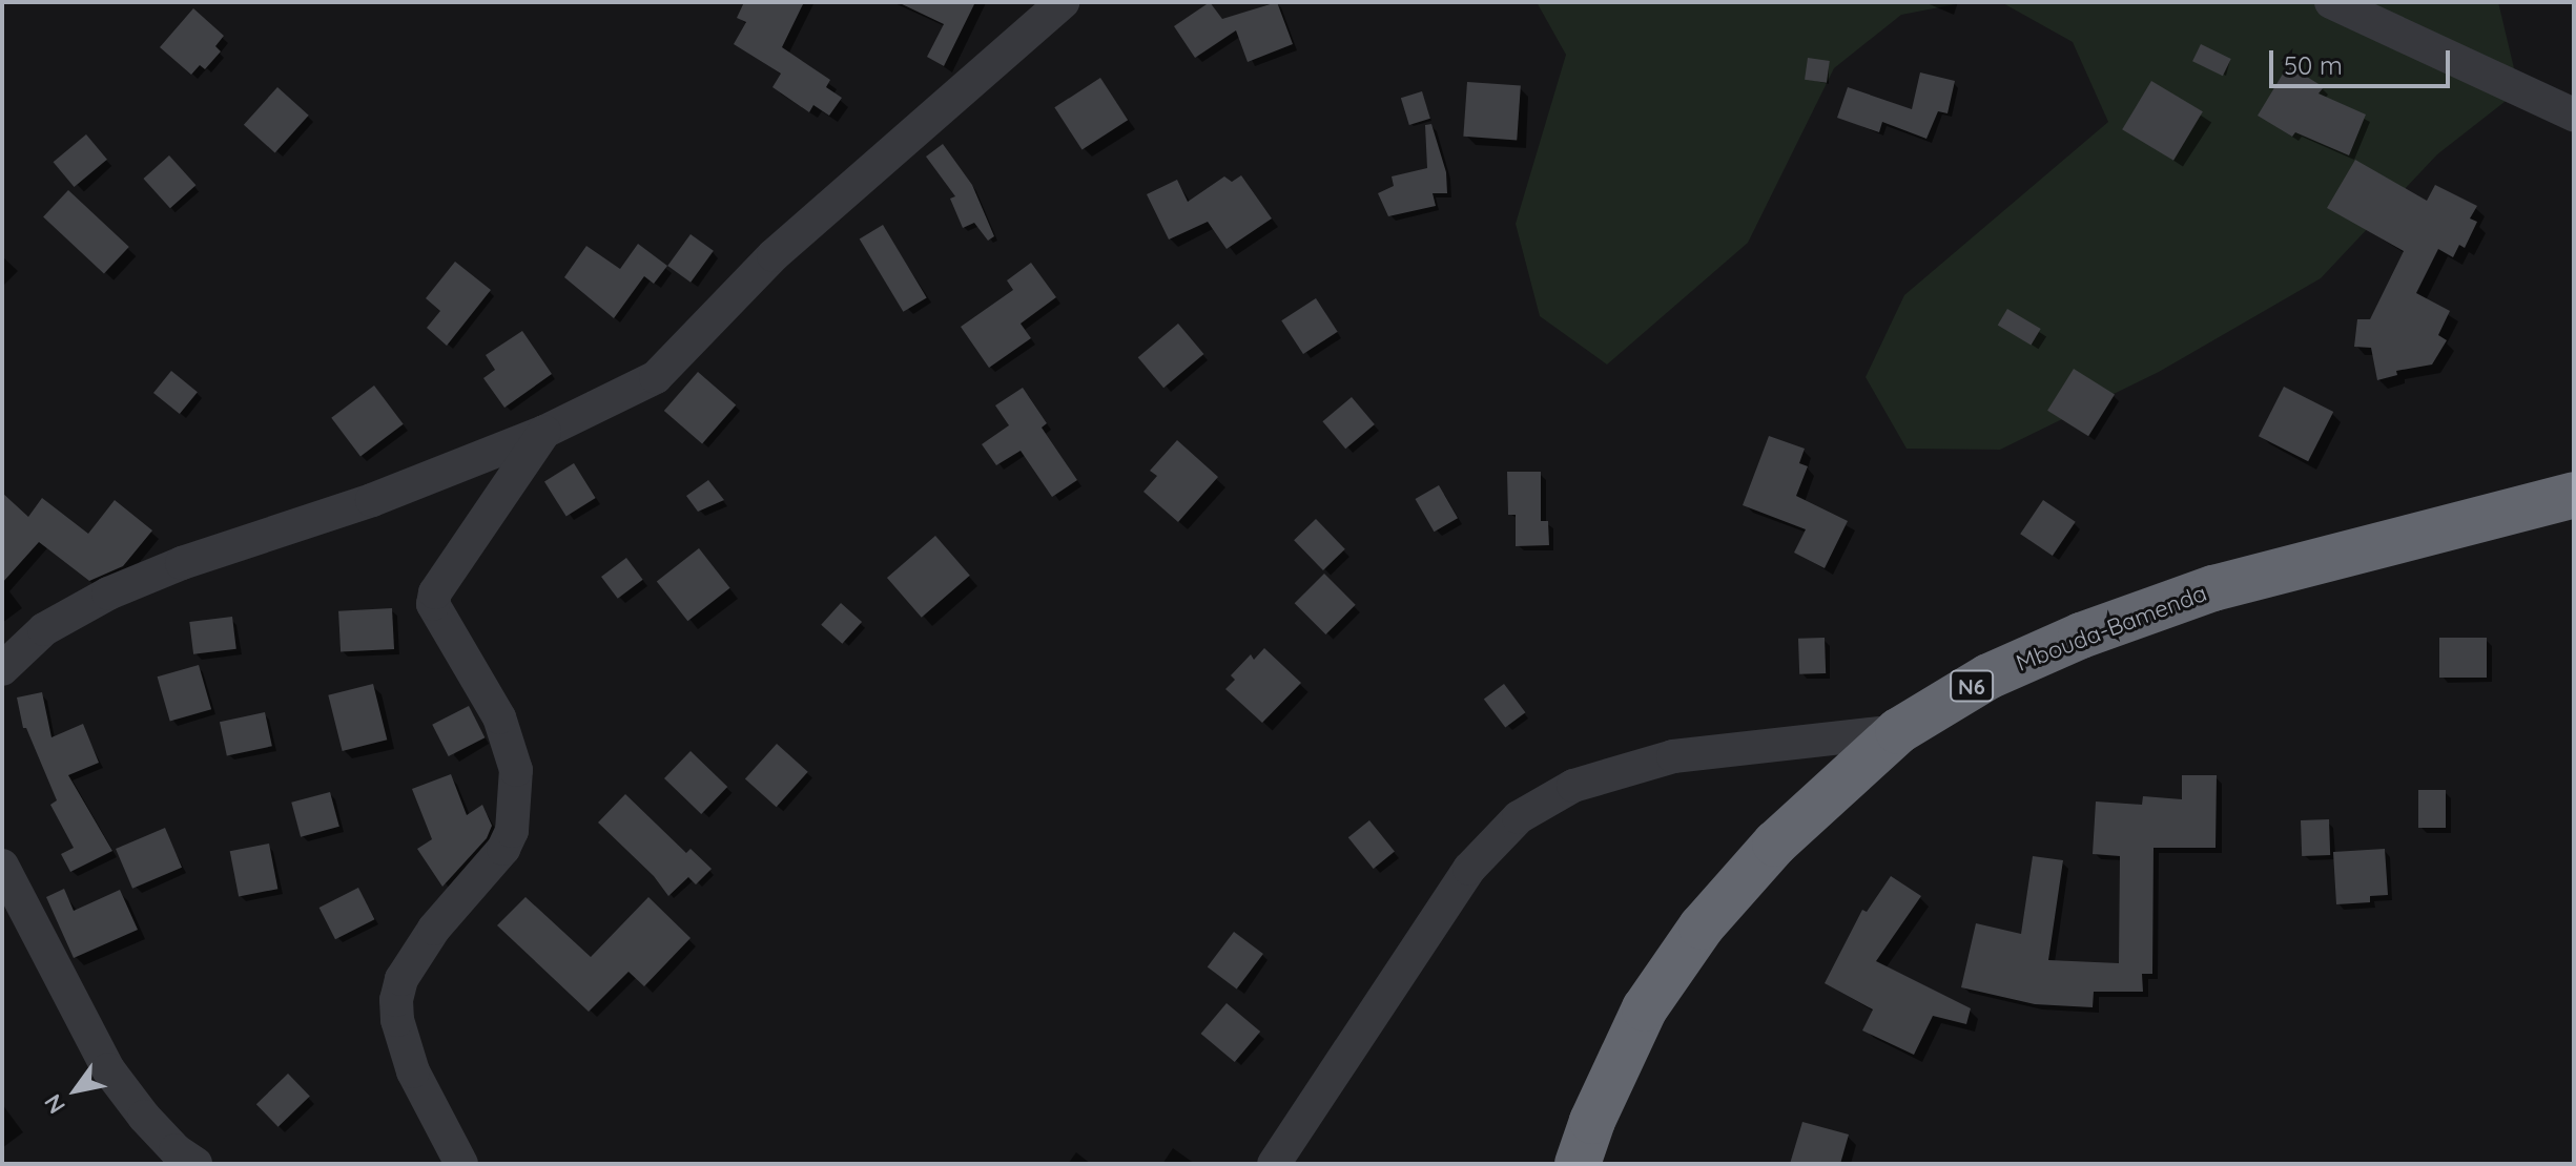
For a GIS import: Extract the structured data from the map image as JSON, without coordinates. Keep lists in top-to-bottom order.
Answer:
{
  "streets": {
    "highway": ["Mbouda-Bamenda", "N6"]
  },
  "scale_bar": "50 m",
  "north": "bottom left"
}
